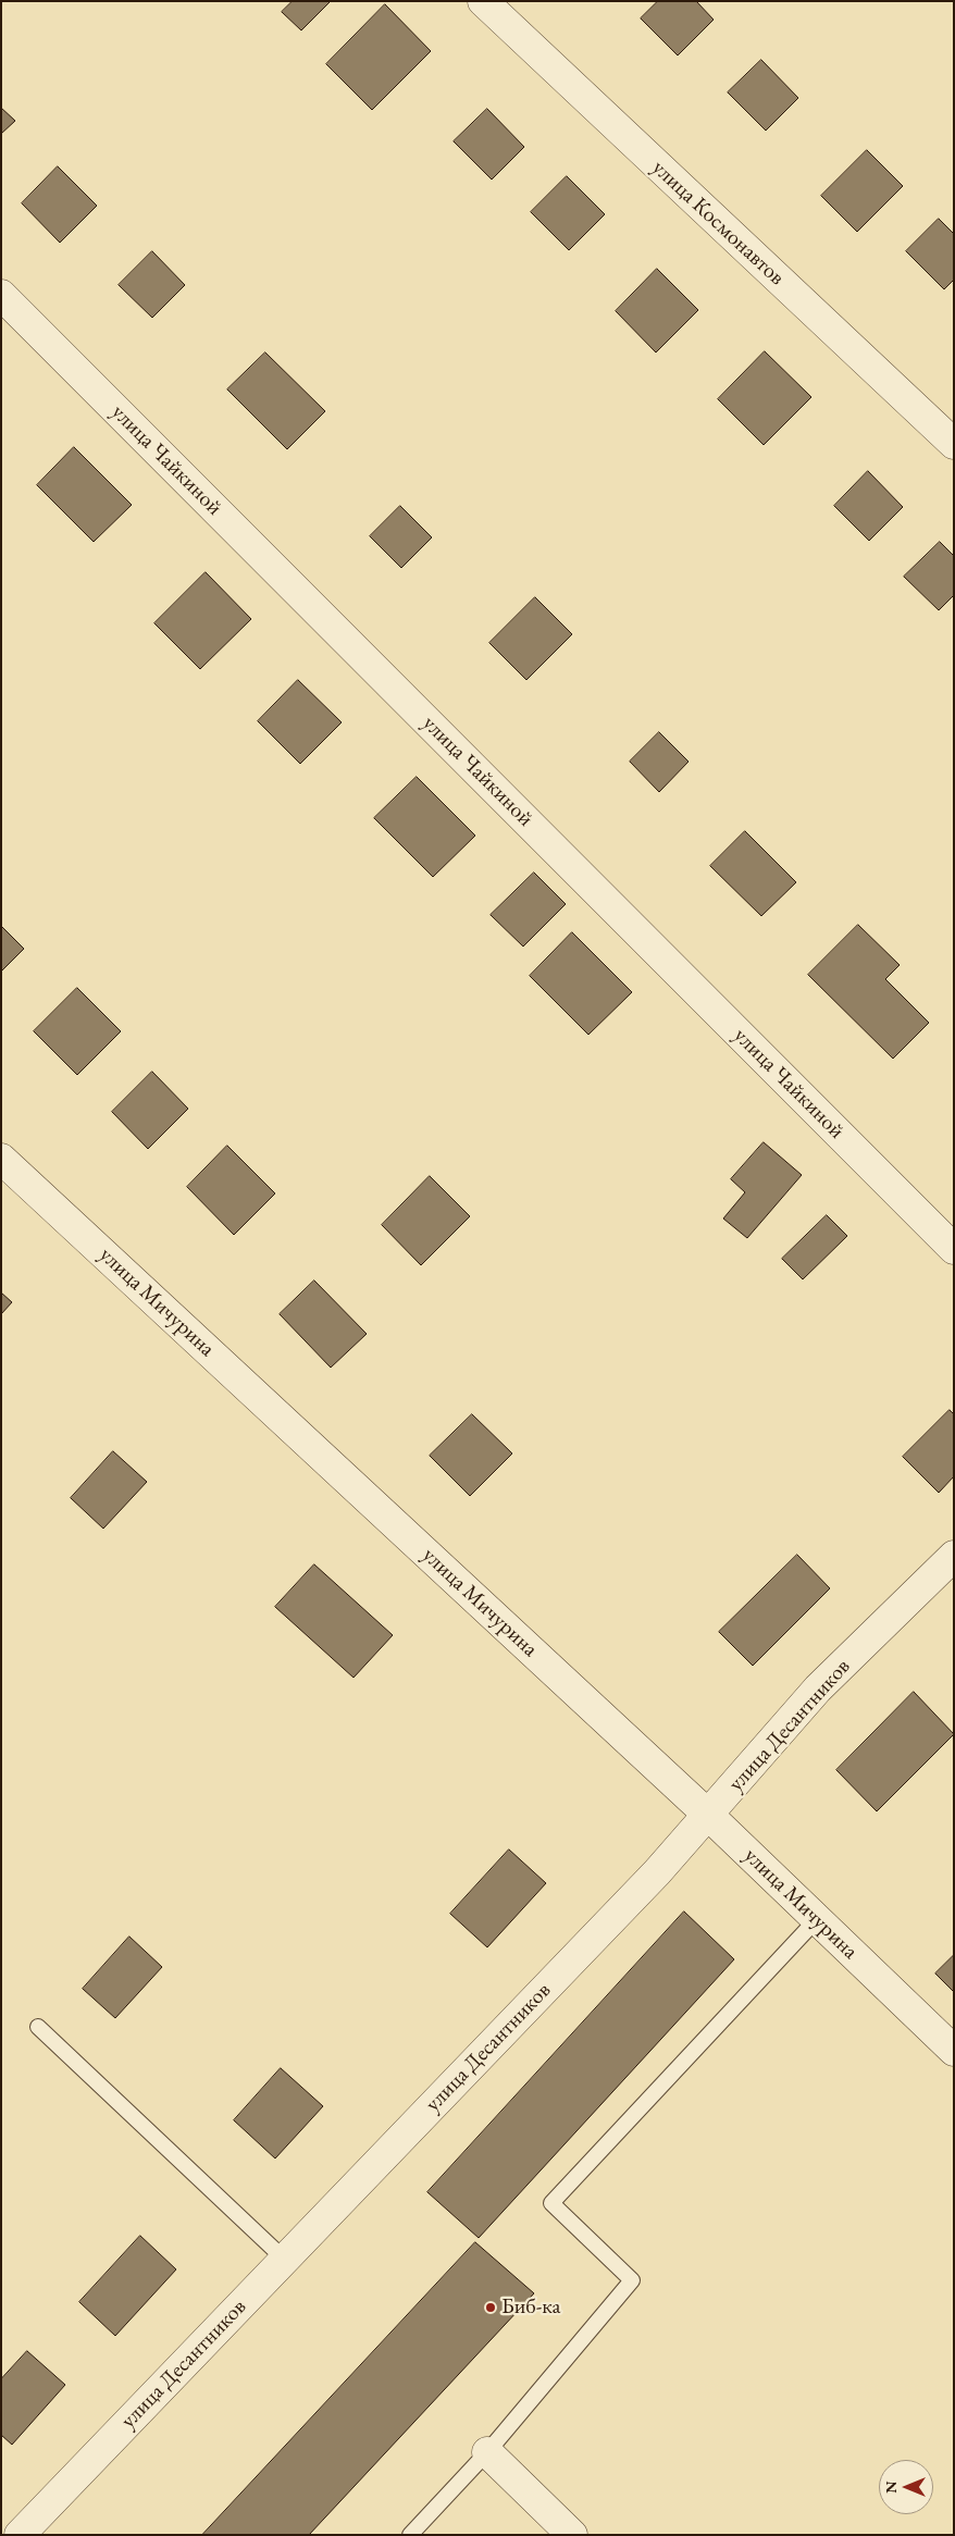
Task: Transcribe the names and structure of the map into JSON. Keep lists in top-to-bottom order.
{
  "streets": {
    "street": [
      "улица Космонавтов",
      "улица Чайкиной",
      "улица Мичурина",
      "улица Десантников"
    ]
  },
  "crossings": [
    ["улица Мичурина", "улица Десантников"]
  ],
  "places": ["Биб-ка"],
  "north": "left"
}
